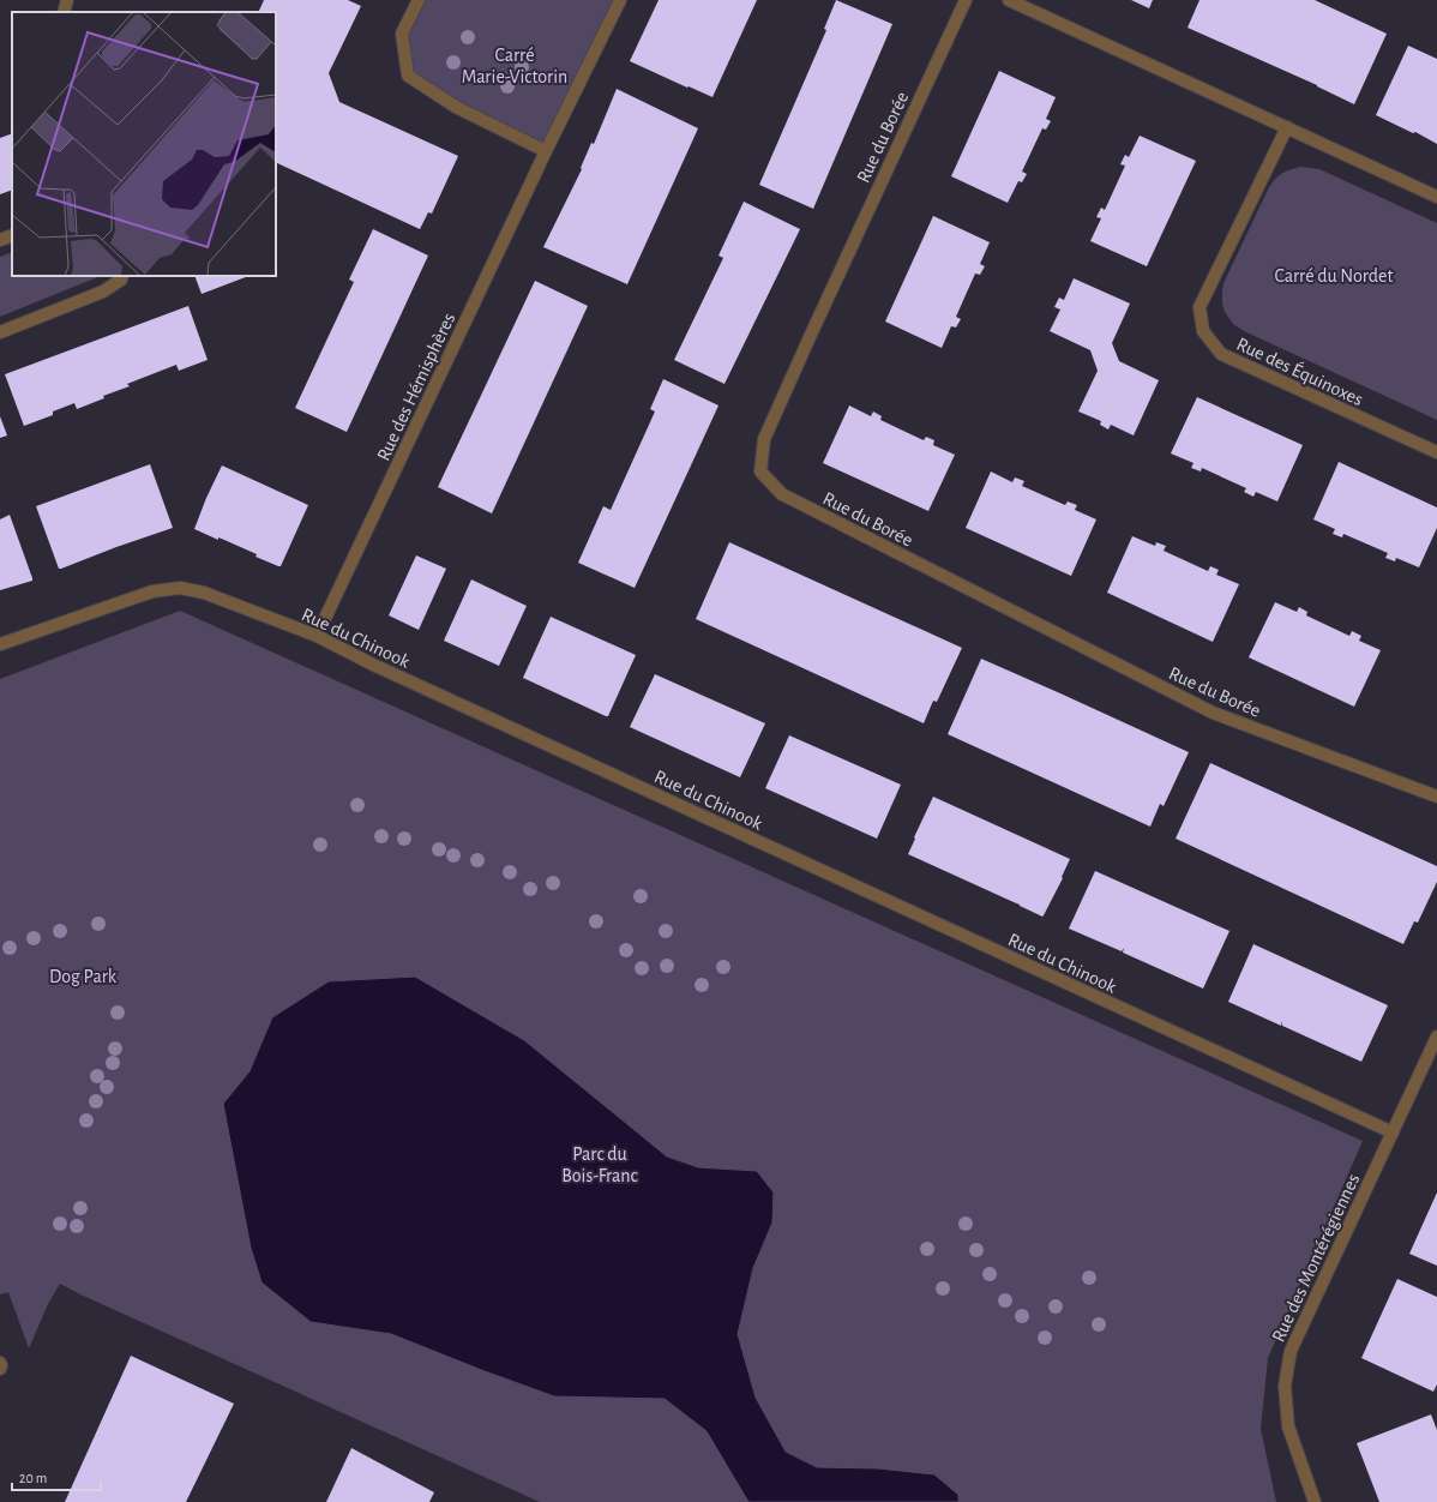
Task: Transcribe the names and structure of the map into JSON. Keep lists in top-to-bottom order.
{
  "streets": {
    "street": [
      "Rue du Borée",
      "Rue des Équinoxes",
      "Rue des Hémisphères",
      "Rue du Chinook",
      "Rue des Montérégiennes"
    ]
  },
  "crossings": [
    ["Rue des Hémisphères", "Rue du Chinook"],
    ["Rue du Chinook", "Rue des Montérégiennes"]
  ],
  "parks": [
    "Carré Marie-Victorin",
    "Carré du Nordet",
    "Dog Park",
    "Parc du Bois-Franc"
  ],
  "scale_bar": "20 m"
}
